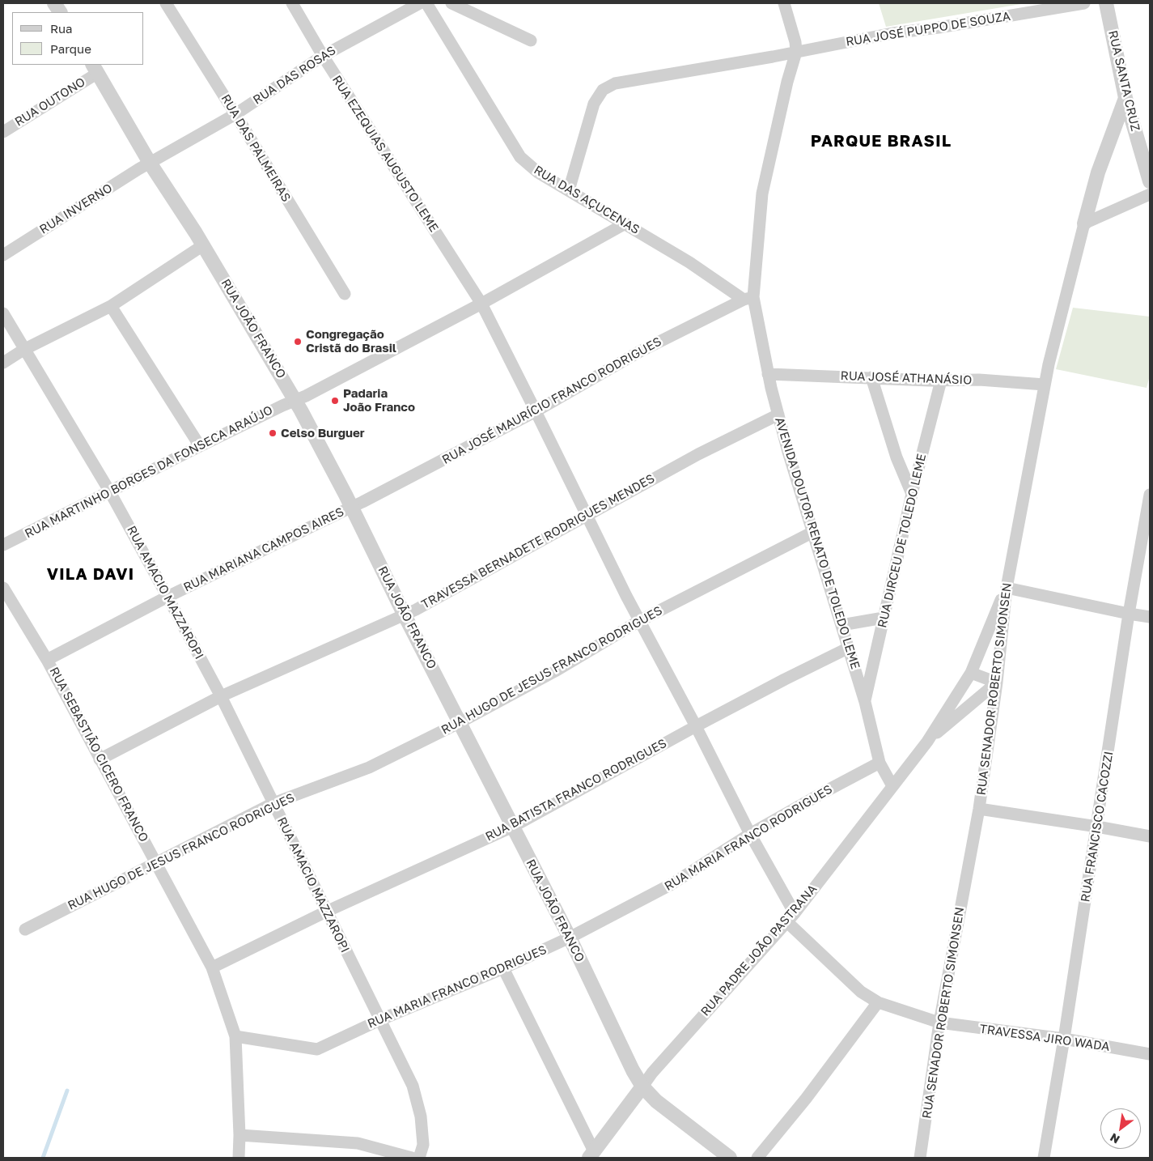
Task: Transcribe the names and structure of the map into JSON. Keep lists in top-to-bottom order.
{
  "streets": {
    "street": [
      "RUA JOSÉ PUPPO DE SOUZA",
      "RUA DAS ROSAS",
      "RUA SANTA CRUZ",
      "RUA OUTONO",
      "RUA DAS PALMEIRAS",
      "RUA EZEQUIAS AUGUSTO LEME",
      "RUA DAS AÇUCENAS",
      "RUA INVERNO",
      "RUA JOÃO FRANCO",
      "RUA JOSÉ ATHANÁSIO",
      "RUA JOSÉ MAURÍCIO FRANCO RODRIGUES",
      "RUA MARTINHO BORGES DA FONSECA ARAÚJO",
      "RUA DIRCEU DE TOLEDO LEME",
      "TRAVESSA BERNADETE RODRIGUES MENDES",
      "AVENIDA DOUTOR RENATO DE TOLEDO LEME",
      "RUA MARIANA CAMPOS AIRES",
      "RUA AMACIO MAZZAROPI",
      "RUA HUGO DE JESUS FRANCO RODRIGUES",
      "RUA SENADOR ROBERTO SIMONSEN",
      "RUA SEBASTIÃO CICERO FRANCO",
      "RUA BATISTA FRANCO RODRIGUES",
      "RUA FRANCISCO CACOZZI",
      "RUA MARIA FRANCO RODRIGUES",
      "RUA PADRE JOÃO PASTRANA",
      "TRAVESSA JIRO WADA"
    ]
  },
  "crossings": [
    ["RUA JOSÉ PUPPO DE SOUZA", "RUA DAS AÇUCENAS"],
    ["RUA JOSÉ PUPPO DE SOUZA", "AVENIDA DOUTOR RENATO DE TOLEDO LEME"],
    ["RUA DAS ROSAS", "RUA DAS PALMEIRAS"],
    ["RUA DAS ROSAS", "RUA EZEQUIAS AUGUSTO LEME"],
    ["RUA DAS ROSAS", "RUA INVERNO"],
    ["RUA DAS ROSAS", "RUA JOÃO FRANCO"],
    ["RUA OUTONO", "RUA JOÃO FRANCO"],
    ["RUA EZEQUIAS AUGUSTO LEME", "RUA JOSÉ MAURÍCIO FRANCO RODRIGUES"],
    ["RUA EZEQUIAS AUGUSTO LEME", "RUA MARTINHO BORGES DA FONSECA ARAÚJO"],
    ["RUA EZEQUIAS AUGUSTO LEME", "TRAVESSA BERNADETE RODRIGUES MENDES"],
    ["RUA EZEQUIAS AUGUSTO LEME", "RUA HUGO DE JESUS FRANCO RODRIGUES"],
    ["RUA EZEQUIAS AUGUSTO LEME", "RUA BATISTA FRANCO RODRIGUES"],
    ["RUA EZEQUIAS AUGUSTO LEME", "TRAVESSA JIRO WADA"],
    ["RUA DAS AÇUCENAS", "RUA JOSÉ MAURÍCIO FRANCO RODRIGUES"],
    ["RUA DAS AÇUCENAS", "RUA MARTINHO BORGES DA FONSECA ARAÚJO"],
    ["RUA DAS AÇUCENAS", "AVENIDA DOUTOR RENATO DE TOLEDO LEME"],
    ["RUA INVERNO", "RUA JOÃO FRANCO"],
    ["RUA JOÃO FRANCO", "RUA JOSÉ MAURÍCIO FRANCO RODRIGUES"],
    ["RUA JOÃO FRANCO", "RUA MARTINHO BORGES DA FONSECA ARAÚJO"],
    ["RUA JOÃO FRANCO", "TRAVESSA BERNADETE RODRIGUES MENDES"],
    ["RUA JOÃO FRANCO", "RUA MARIANA CAMPOS AIRES"],
    ["RUA JOÃO FRANCO", "RUA HUGO DE JESUS FRANCO RODRIGUES"],
    ["RUA JOÃO FRANCO", "RUA BATISTA FRANCO RODRIGUES"],
    ["RUA JOÃO FRANCO", "RUA MARIA FRANCO RODRIGUES"],
    ["RUA JOÃO FRANCO", "RUA PADRE JOÃO PASTRANA"],
    ["RUA JOSÉ ATHANÁSIO", "RUA DIRCEU DE TOLEDO LEME"],
    ["RUA JOSÉ ATHANÁSIO", "AVENIDA DOUTOR RENATO DE TOLEDO LEME"],
    ["RUA JOSÉ ATHANÁSIO", "RUA SENADOR ROBERTO SIMONSEN"],
    ["RUA JOSÉ MAURÍCIO FRANCO RODRIGUES", "AVENIDA DOUTOR RENATO DE TOLEDO LEME"],
    ["RUA JOSÉ MAURÍCIO FRANCO RODRIGUES", "RUA MARIANA CAMPOS AIRES"],
    ["RUA MARTINHO BORGES DA FONSECA ARAÚJO", "RUA AMACIO MAZZAROPI"],
    ["RUA DIRCEU DE TOLEDO LEME", "AVENIDA DOUTOR RENATO DE TOLEDO LEME"],
    ["TRAVESSA BERNADETE RODRIGUES MENDES", "AVENIDA DOUTOR RENATO DE TOLEDO LEME"],
    ["TRAVESSA BERNADETE RODRIGUES MENDES", "RUA AMACIO MAZZAROPI"],
    ["TRAVESSA BERNADETE RODRIGUES MENDES", "RUA SEBASTIÃO CICERO FRANCO"],
    ["AVENIDA DOUTOR RENATO DE TOLEDO LEME", "RUA HUGO DE JESUS FRANCO RODRIGUES"],
    ["AVENIDA DOUTOR RENATO DE TOLEDO LEME", "RUA BATISTA FRANCO RODRIGUES"],
    ["AVENIDA DOUTOR RENATO DE TOLEDO LEME", "RUA MARIA FRANCO RODRIGUES"],
    ["AVENIDA DOUTOR RENATO DE TOLEDO LEME", "RUA PADRE JOÃO PASTRANA"],
    ["RUA MARIANA CAMPOS AIRES", "RUA AMACIO MAZZAROPI"],
    ["RUA MARIANA CAMPOS AIRES", "RUA SEBASTIÃO CICERO FRANCO"],
    ["RUA AMACIO MAZZAROPI", "RUA HUGO DE JESUS FRANCO RODRIGUES"],
    ["RUA AMACIO MAZZAROPI", "RUA BATISTA FRANCO RODRIGUES"],
    ["RUA AMACIO MAZZAROPI", "RUA MARIA FRANCO RODRIGUES"],
    ["RUA HUGO DE JESUS FRANCO RODRIGUES", "RUA SEBASTIÃO CICERO FRANCO"],
    ["RUA SENADOR ROBERTO SIMONSEN", "RUA PADRE JOÃO PASTRANA"],
    ["RUA SENADOR ROBERTO SIMONSEN", "TRAVESSA JIRO WADA"],
    ["RUA SEBASTIÃO CICERO FRANCO", "RUA BATISTA FRANCO RODRIGUES"],
    ["RUA SEBASTIÃO CICERO FRANCO", "RUA MARIA FRANCO RODRIGUES"],
    ["RUA BATISTA FRANCO RODRIGUES", "TRAVESSA JIRO WADA"],
    ["RUA FRANCISCO CACOZZI", "TRAVESSA JIRO WADA"],
    ["RUA MARIA FRANCO RODRIGUES", "TRAVESSA JIRO WADA"],
    ["RUA PADRE JOÃO PASTRANA", "TRAVESSA JIRO WADA"]
  ],
  "districts": ["PARQUE BRASIL", "VILA DAVI"],
  "places": ["Congregação Cristã do Brasil", "Padaria João Franco", "Celso Burguer"],
  "legend": ["Rua", "Parque"],
  "north": "bottom left"
}
